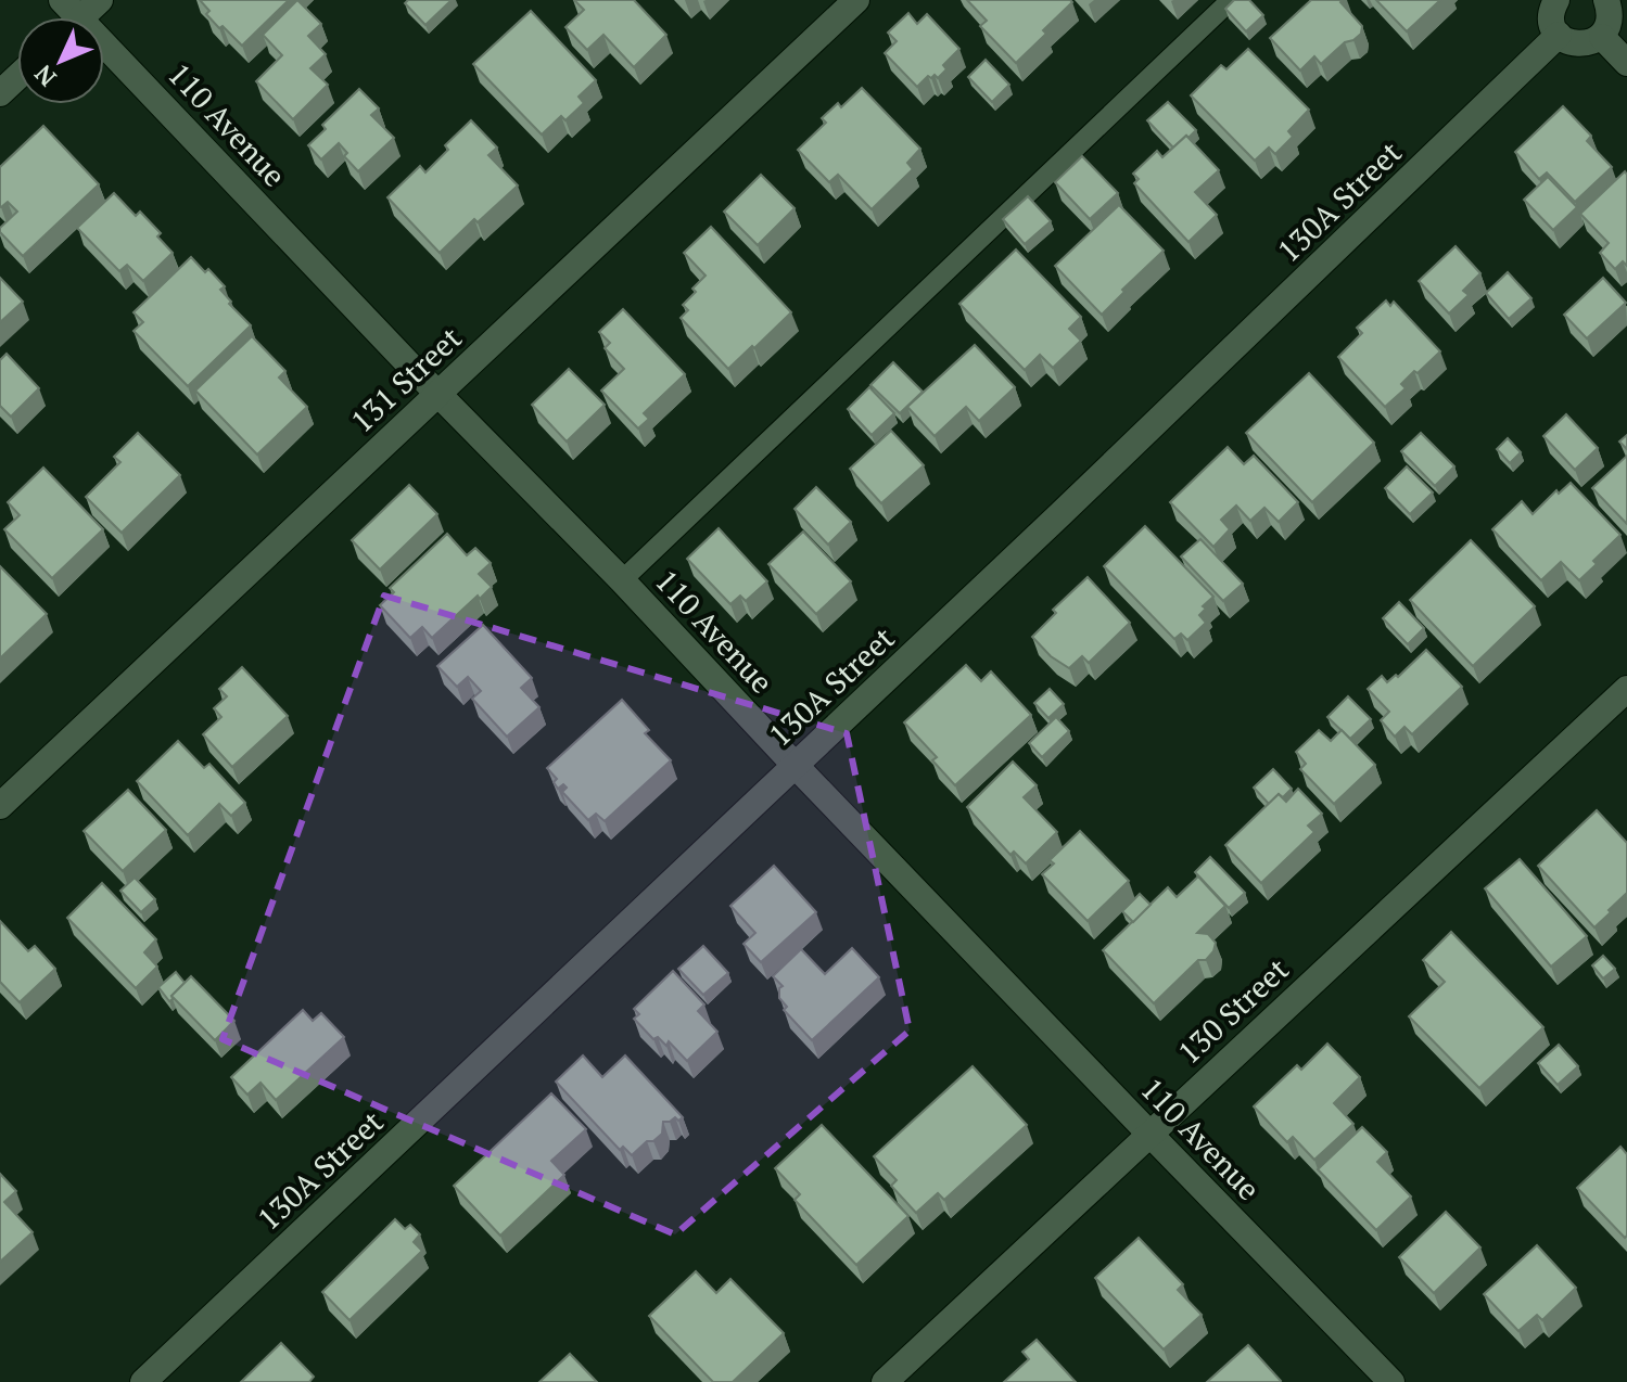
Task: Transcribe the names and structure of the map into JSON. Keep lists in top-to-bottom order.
{
  "streets": {
    "street": [
      "110 Avenue",
      "130A Street",
      "131 Street",
      "130 Street"
    ]
  },
  "crossings": [
    ["110 Avenue", "130A Street"],
    ["110 Avenue", "131 Street"],
    ["110 Avenue", "130 Street"]
  ],
  "north": "bottom left"
}
